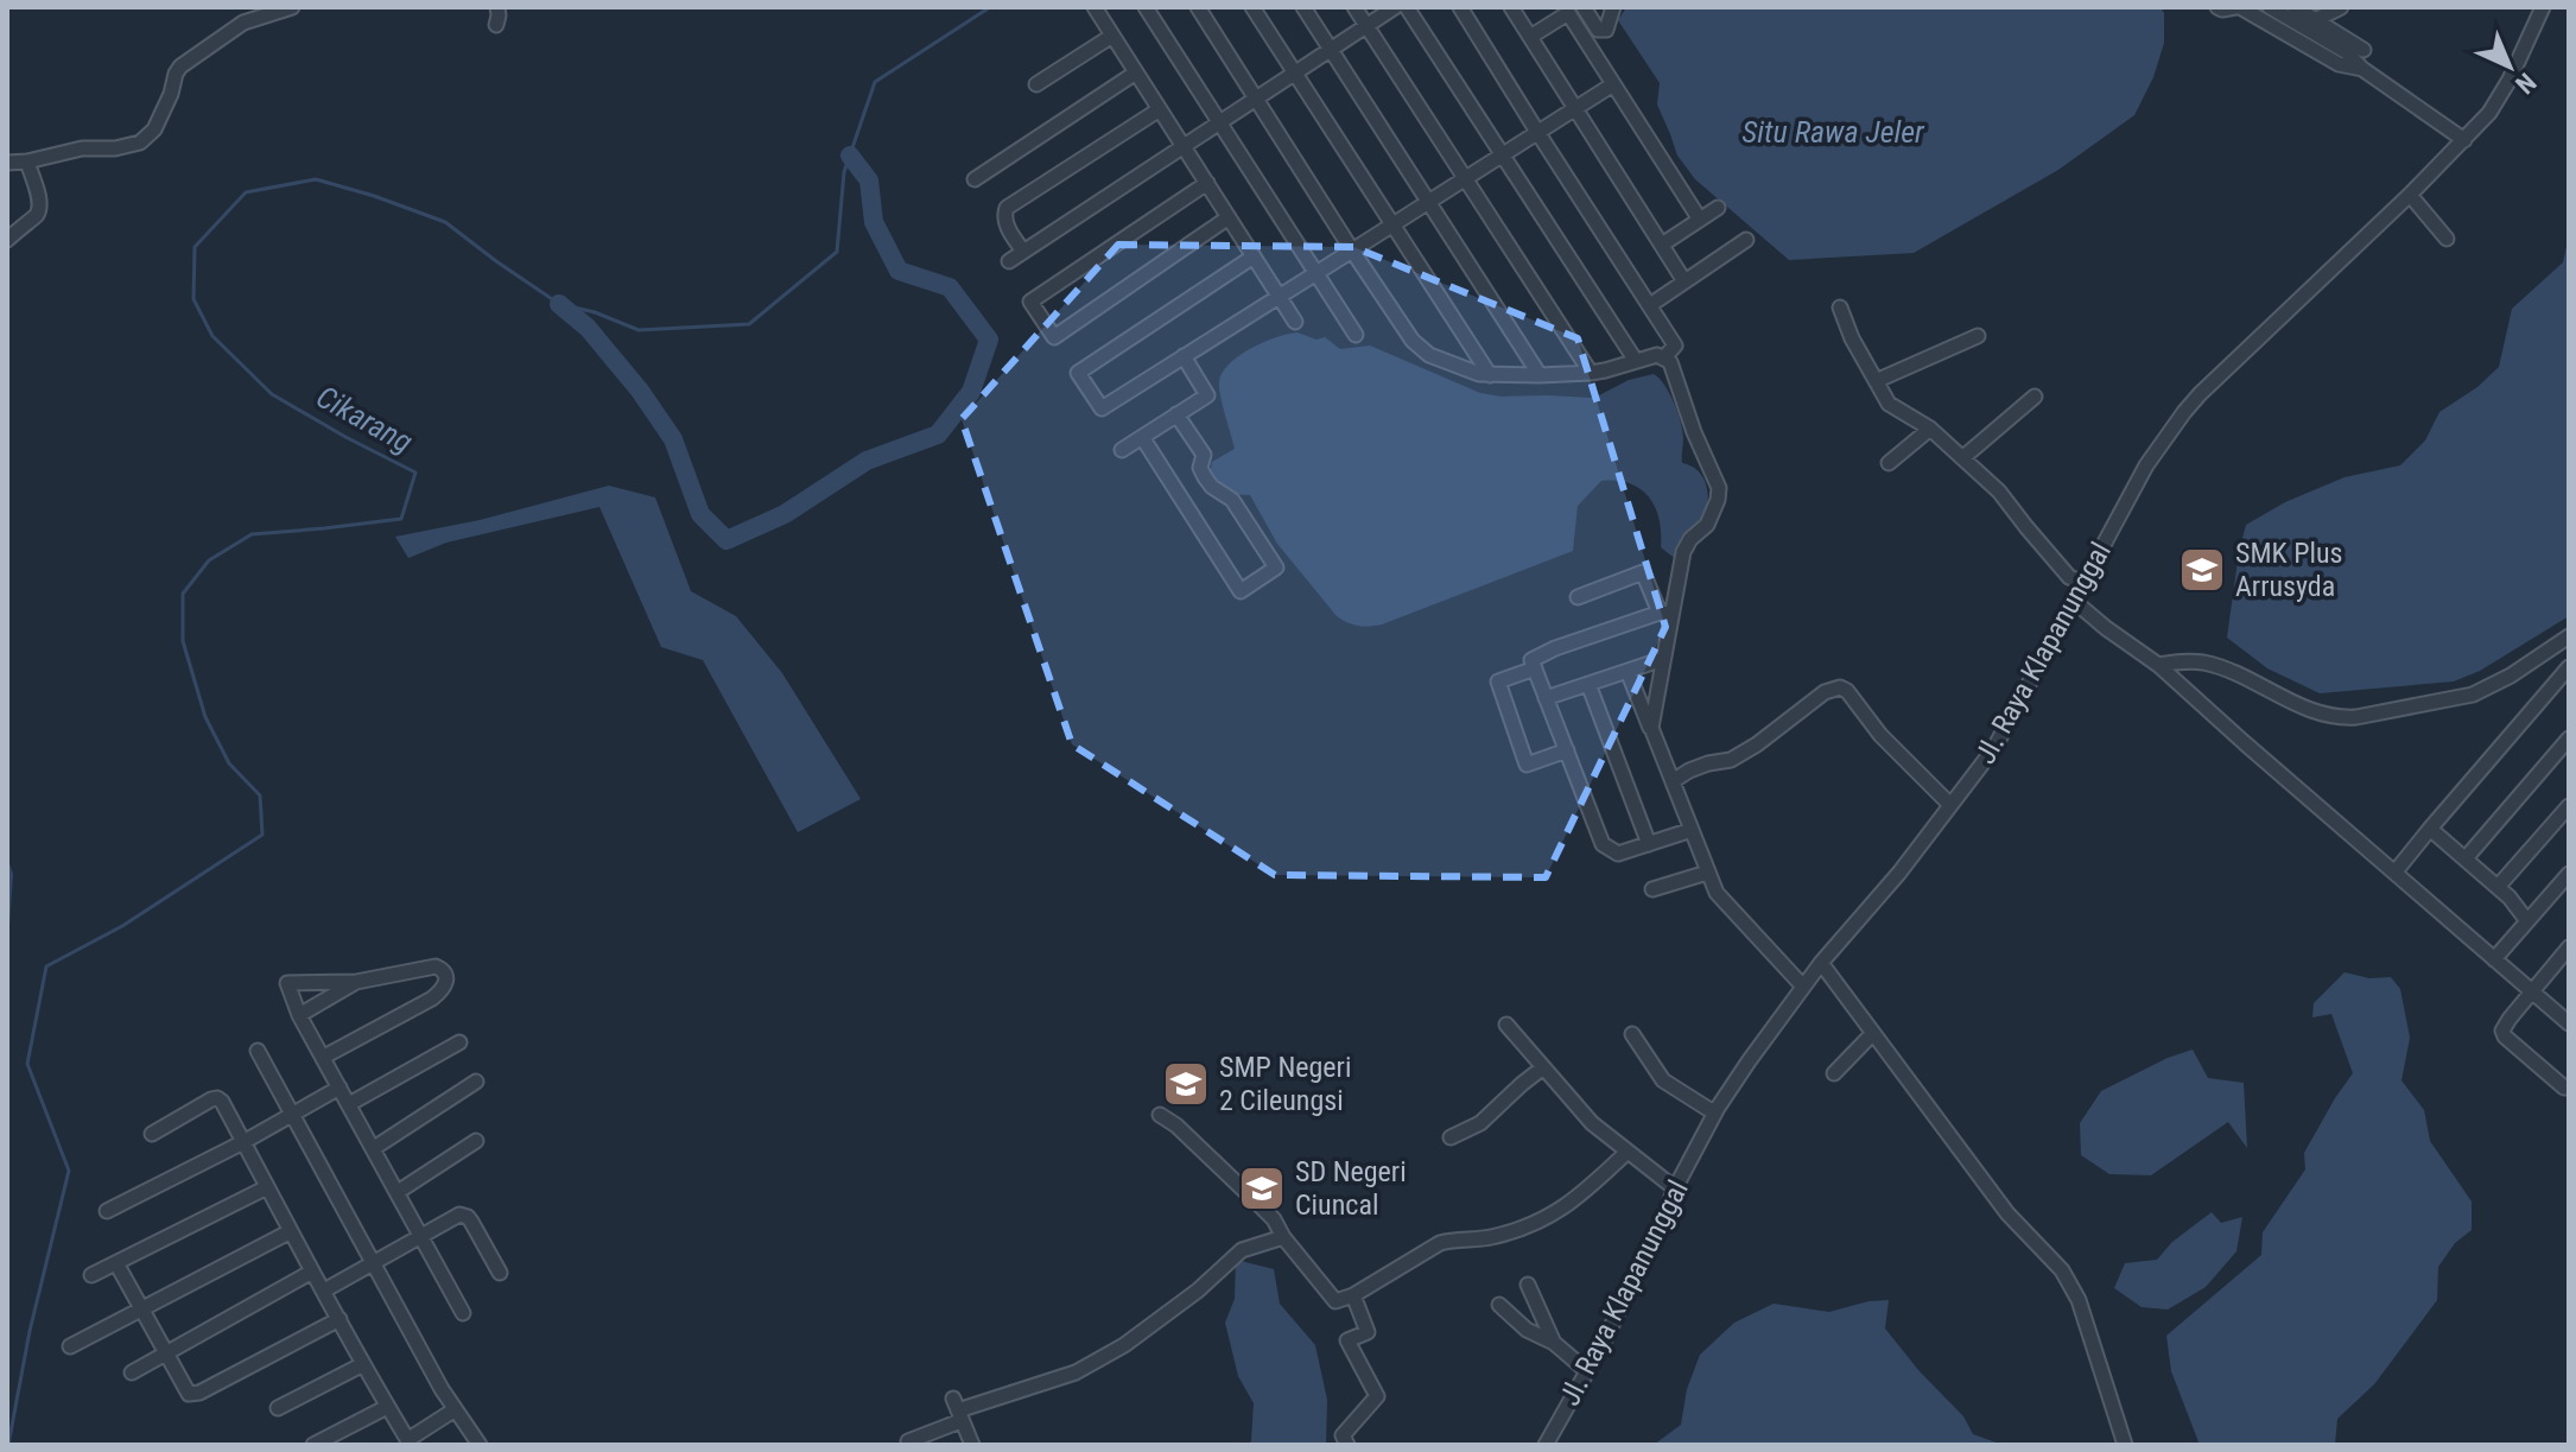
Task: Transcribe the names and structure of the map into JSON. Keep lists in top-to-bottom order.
{
  "streets": {
    "street": ["Jl. Raya Klapanunggal"]
  },
  "water": ["Situ Rawa Jeler", "Cikarang"],
  "places": {
    "school or university": ["SMK Plus Arrusyda", "SMP Negeri 2 Cileungsi", "SD Negeri Ciuncal"]
  },
  "north": "bottom right"
}
